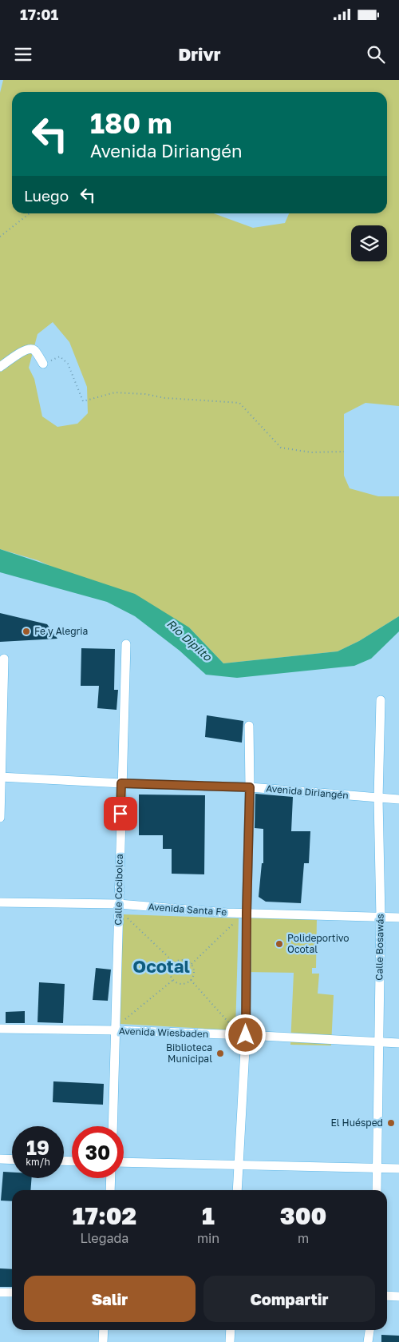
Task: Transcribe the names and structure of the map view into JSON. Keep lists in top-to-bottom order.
{
  "streets": {
    "street": [
      "Avenida Diriangén",
      "Calle Cocibolca",
      "Avenida Santa Fe",
      "Calle Bosawás",
      "Avenida Wiesbaden"
    ]
  },
  "crossings": [
    ["Avenida Diriangén", "Calle Cocibolca"],
    ["Avenida Diriangén", "Calle Bosawás"],
    ["Calle Cocibolca", "Avenida Santa Fe"],
    ["Calle Cocibolca", "Avenida Wiesbaden"],
    ["Avenida Santa Fe", "Calle Bosawás"],
    ["Calle Bosawás", "Avenida Wiesbaden"]
  ],
  "districts": ["Ocotal"],
  "water": ["Río Dipilto"],
  "places": [
    "Fe y Alegria",
    "Polideportivo Ocotal",
    "Biblioteca Municipal",
    "El Huésped"
  ],
  "page": {
    "status": "17:01",
    "header": "Drivr",
    "turn": ["180 m", "Avenida Diriangén"],
    "then": "Luego",
    "speed": "19 km/h",
    "limit": "30",
    "eta": [
      "17:02",
      "Llegada",
      "1",
      "min",
      "300",
      "m"
    ],
    "buttons": ["Salir", "Compartir"]
  }
}
